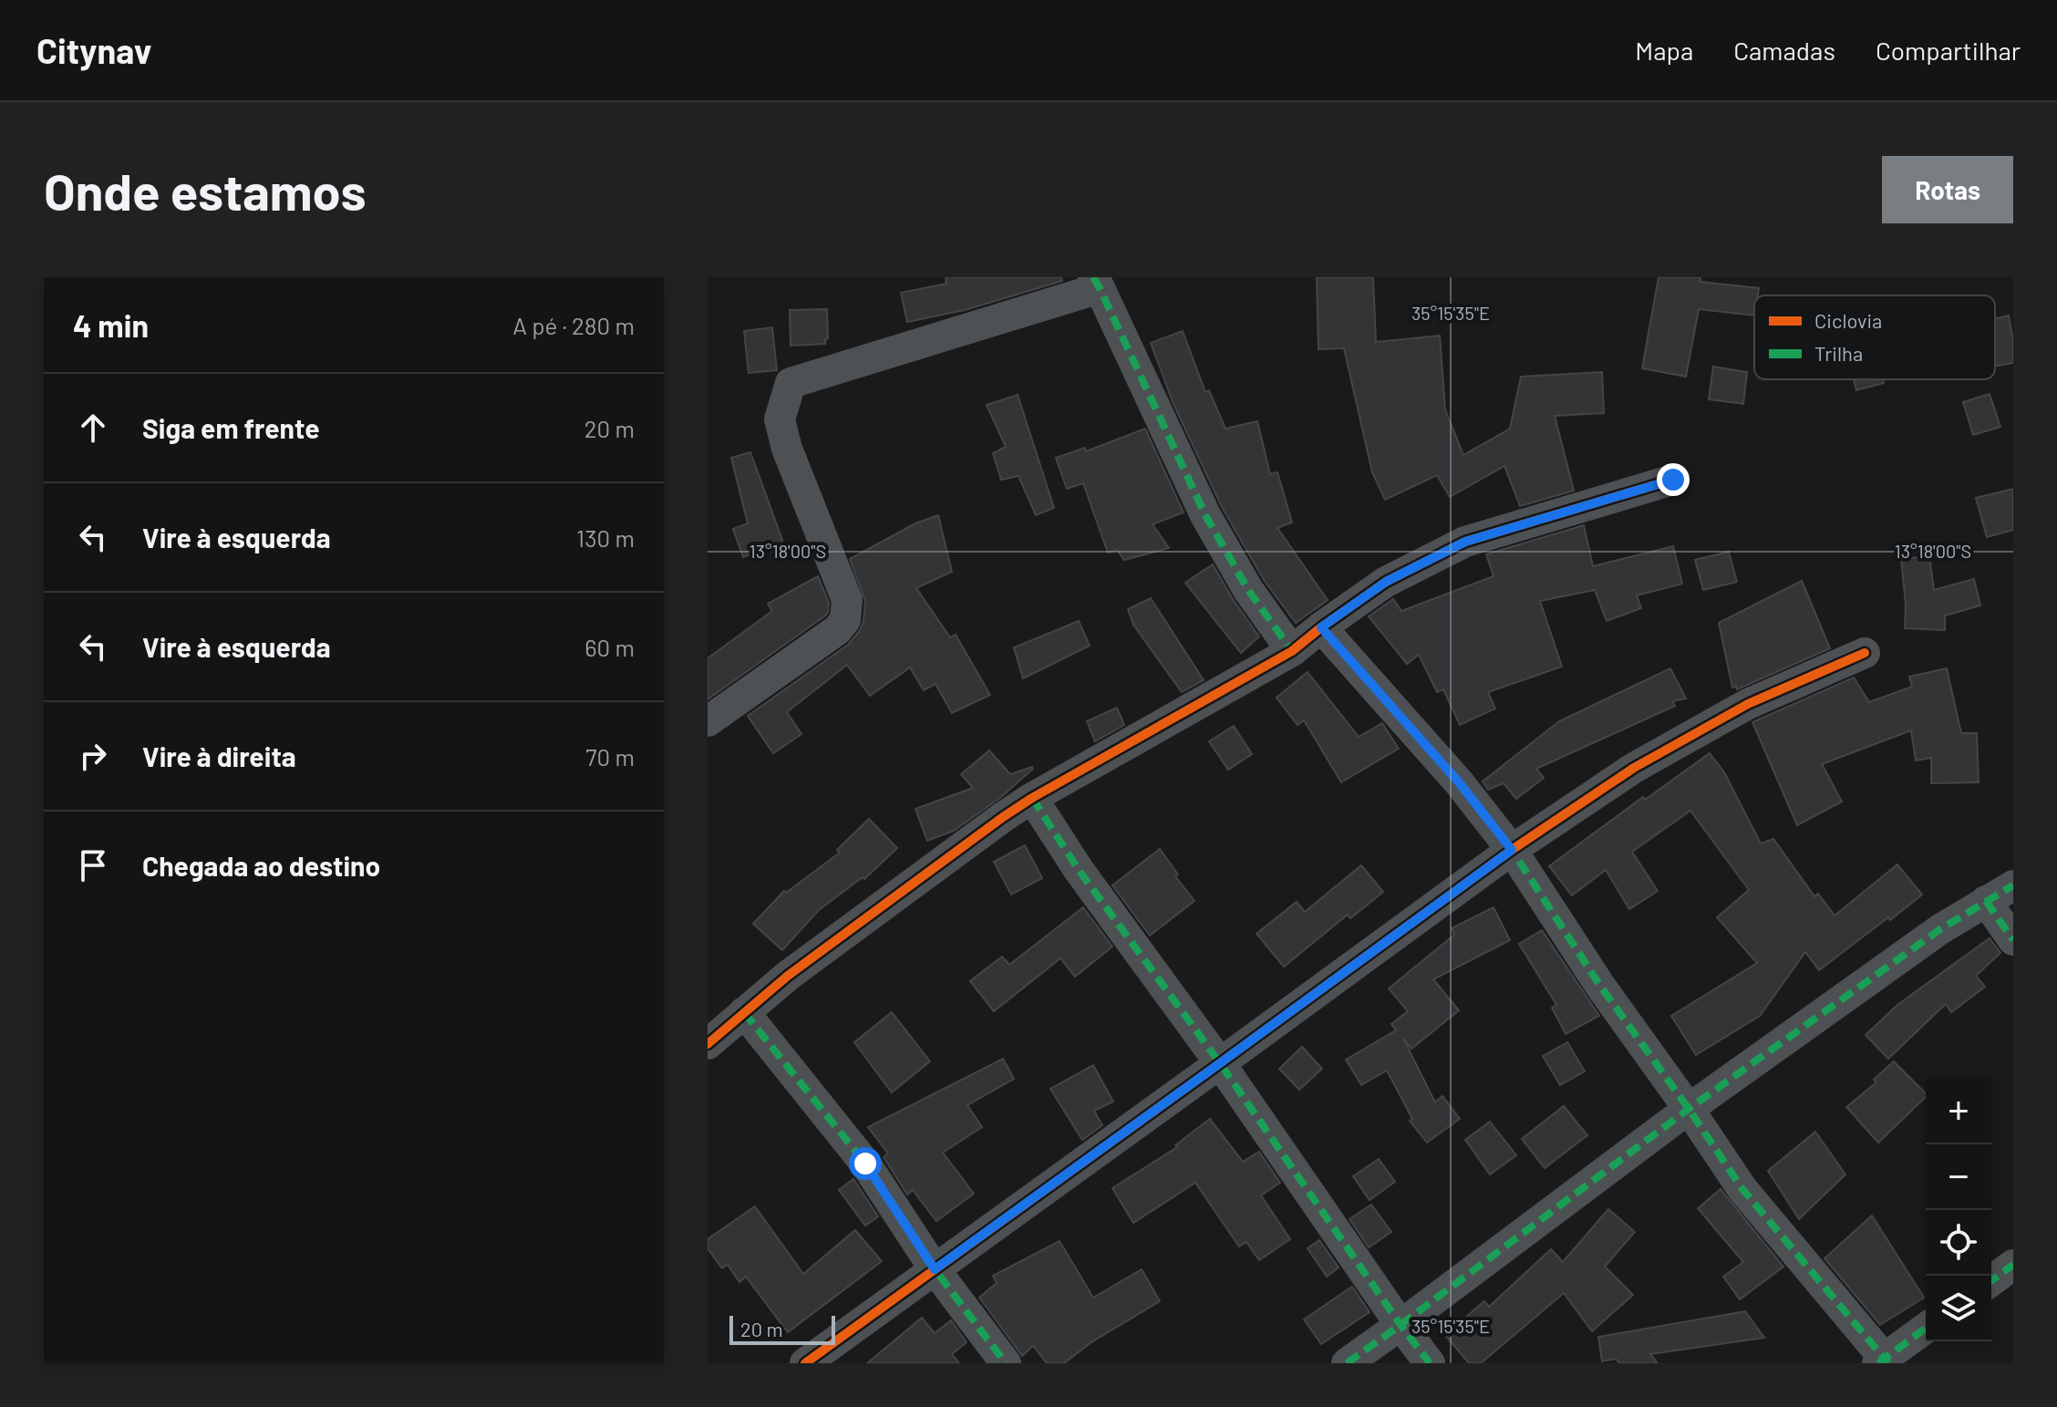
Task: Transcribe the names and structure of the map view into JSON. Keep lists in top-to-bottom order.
{
  "legend": ["Ciclovia", "Trilha"],
  "scale_bar": "20 m",
  "page": {
    "header": "Citynav",
    "nav": ["Mapa", "Camadas", "Compartilhar"],
    "buttons": "Rotas",
    "title": "Onde estamos",
    "heading": ["4 min", "A pé · 280 m"],
    "list": [
      ["Siga em frente", "20 m"],
      ["Vire à esquerda", "130 m"],
      ["Vire à esquerda", "60 m"],
      ["Vire à direita", "70 m"],
      "Chegada ao destino"
    ],
    "map_buttons": ["+", "−"],
    "scale": "20 m"
  },
  "coordinates": ["35°15'35\"E", "13°18'00\"S"]
}
